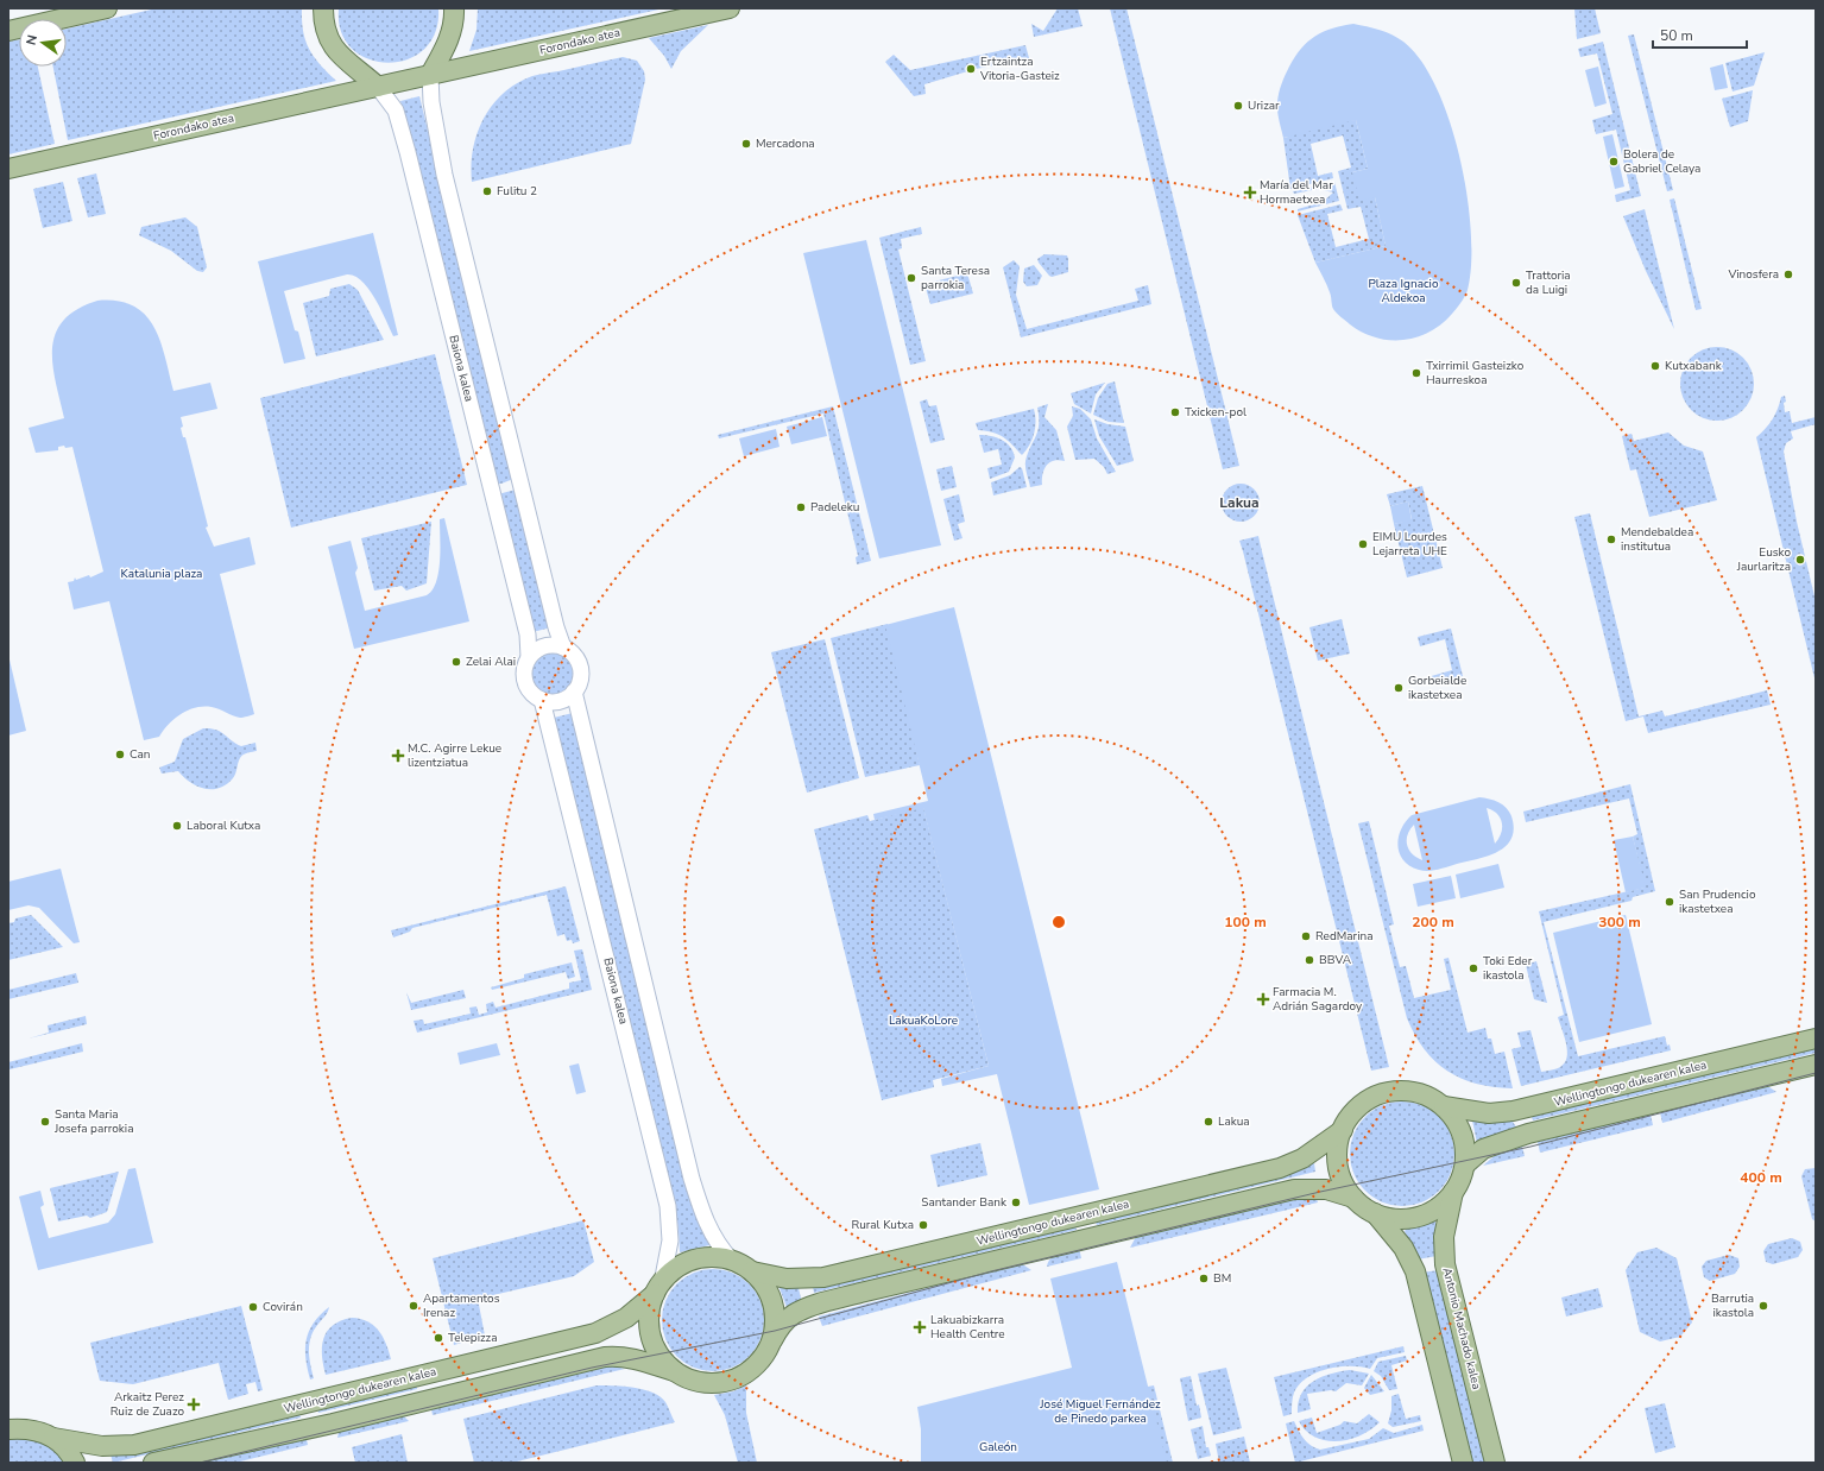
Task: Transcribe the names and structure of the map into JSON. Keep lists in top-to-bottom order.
{
  "streets": {
    "main road": ["Forondako atea", "Wellingtongo dukearen kalea", "Antonio Machado kalea"],
    "street": ["Baiona kalea"]
  },
  "crossings": [
    ["Forondako atea", "Baiona kalea"],
    ["Baiona kalea", "Wellingtongo dukearen kalea"],
    ["Wellingtongo dukearen kalea", "Antonio Machado kalea"]
  ],
  "districts": ["Lakua"],
  "parks": [
    "Plaza Ignacio Aldekoa",
    "Katalunia plaza",
    "LakuaKoLore",
    "José Miguel Fernández de Pinedo parkea",
    "Galeón"
  ],
  "places": {
    "other": [
      "Ertzaintza Vitoria-Gasteiz",
      "Urizar",
      "Mercadona",
      "Bolera de Gabriel Celaya",
      "Fulitu 2",
      "Vinosfera",
      "Santa Teresa parrokia",
      "Trattoria da Luigi",
      "Kutxabank",
      "Txirrimil Gasteizko Haurreskoa",
      "Txicken-pol",
      "Padeleku",
      "Mendebaldea institutua",
      "EIMU Lourdes Lejarreta UHE",
      "Eusko Jaurlaritza",
      "Zelai Alai",
      "Gorbeialde ikastetxea",
      "Can",
      "Laboral Kutxa",
      "San Prudencio ikastetxea",
      "RedMarina",
      "BBVA",
      "Toki Eder ikastola",
      "Santa Maria Josefa parrokia",
      "Lakua",
      "Santander Bank",
      "Rural Kutxa",
      "BM",
      "Apartamentos Irenaz",
      "Barrutia ikastola",
      "Covirán",
      "Telepizza"
    ],
    "health": [
      "María del Mar Hormaetxea",
      "M.C. Agirre Lekue lizentziatua",
      "Farmacia M. Adrián Sagardoy",
      "Lakuabizkarra Health Centre",
      "Arkaitz Perez Ruiz de Zuazo"
    ]
  },
  "scale_bar": "50 m",
  "north": "left",
  "rings": [
    "100 m",
    "200 m",
    "300 m",
    "400 m"
  ]
}
